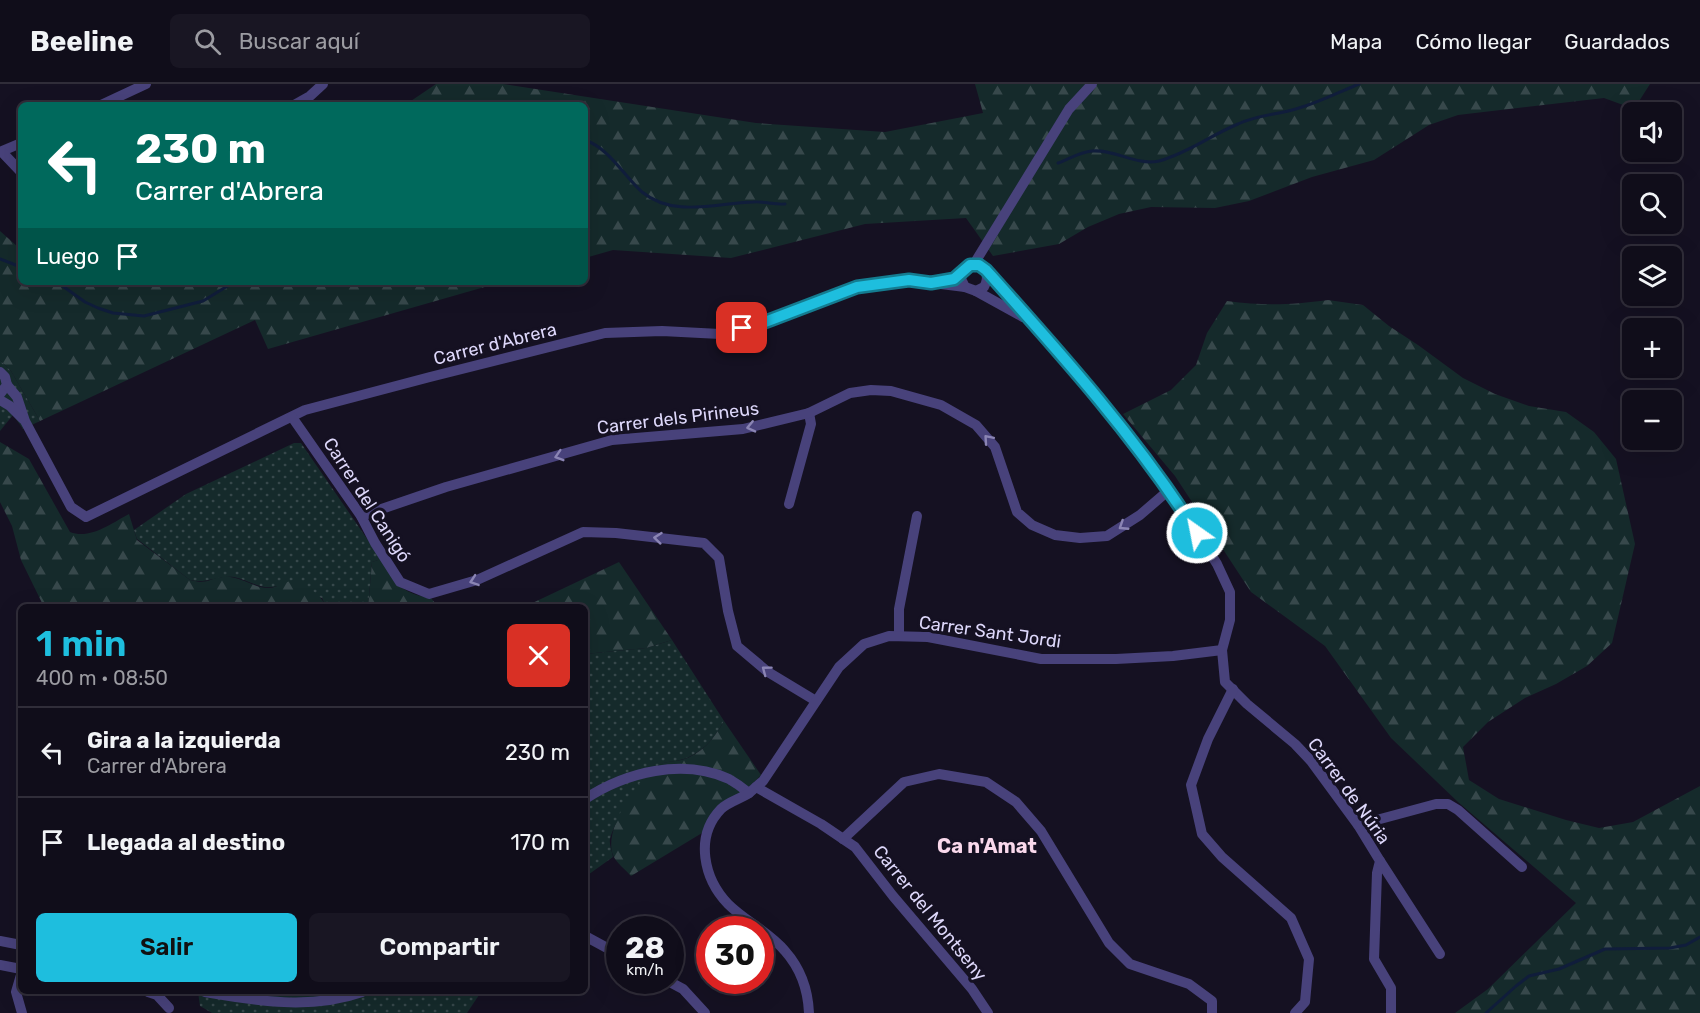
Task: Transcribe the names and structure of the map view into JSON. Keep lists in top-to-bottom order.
{
  "streets": {
    "street": [
      "Carrer d'Abrera",
      "Carrer dels Pirineus",
      "Carrer del Canigó",
      "Carrer Sant Jordi",
      "Carrer de Núria",
      "Carrer del Montseny"
    ]
  },
  "crossings": [
    ["Carrer d'Abrera", "Carrer del Canigó"],
    ["Carrer dels Pirineus", "Carrer del Canigó"],
    ["Carrer del Canigó", "Carrer Sant Jordi"],
    ["Carrer Sant Jordi", "Carrer de Núria"],
    ["Carrer Sant Jordi", "Carrer del Montseny"]
  ],
  "one_way": ["Carrer dels Pirineus", "Carrer del Canigó"],
  "districts": ["Ca n'Amat"],
  "page": {
    "header": "Beeline",
    "search": "Buscar aquí",
    "nav": ["Mapa", "Cómo llegar", "Guardados"],
    "map_buttons": ["+", "−"],
    "turn": ["230 m", "Carrer d'Abrera"],
    "then": "Luego",
    "heading": ["1 min", "400 m · 08:50"],
    "list": [
      {
        "name": "Gira a la izquierda",
        "note": "Carrer d'Abrera",
        "value": "230 m"
      },
      {
        "name": "Llegada al destino",
        "value": "170 m"
      }
    ],
    "buttons": ["Salir", "Compartir"],
    "speed": "28 km/h",
    "limit": "30"
  }
}
